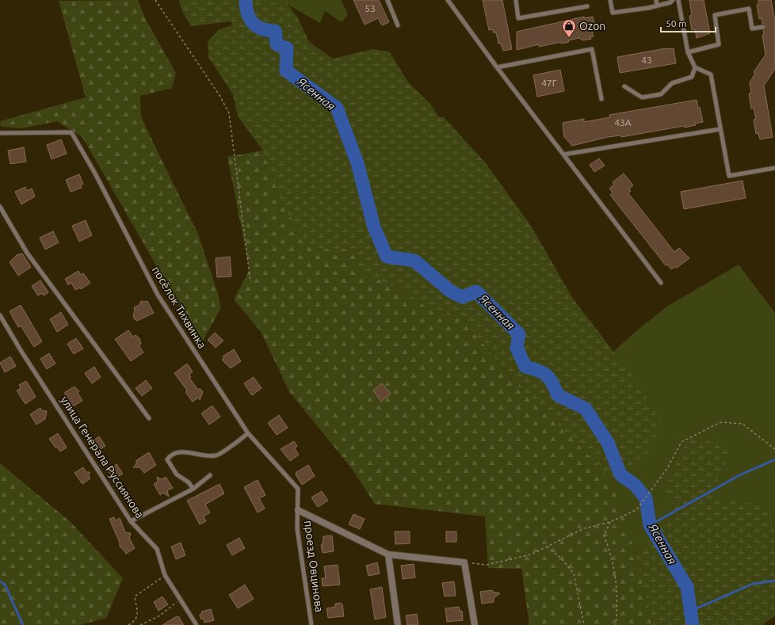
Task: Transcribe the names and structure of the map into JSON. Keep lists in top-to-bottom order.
{
  "streets": {
    "lane": ["посёлок Тихвинка", "улица Генерала Руссиянова", "проезд Овцинова"]
  },
  "crossings": [
    ["посёлок Тихвинка", "проезд Овцинова"]
  ],
  "water": ["Ясенная"],
  "places": {
    "shop": ["Ozon"]
  },
  "house_numbers": [
    "53",
    "43",
    "47Г",
    "43А"
  ],
  "scale_bar": "50 m"
}
